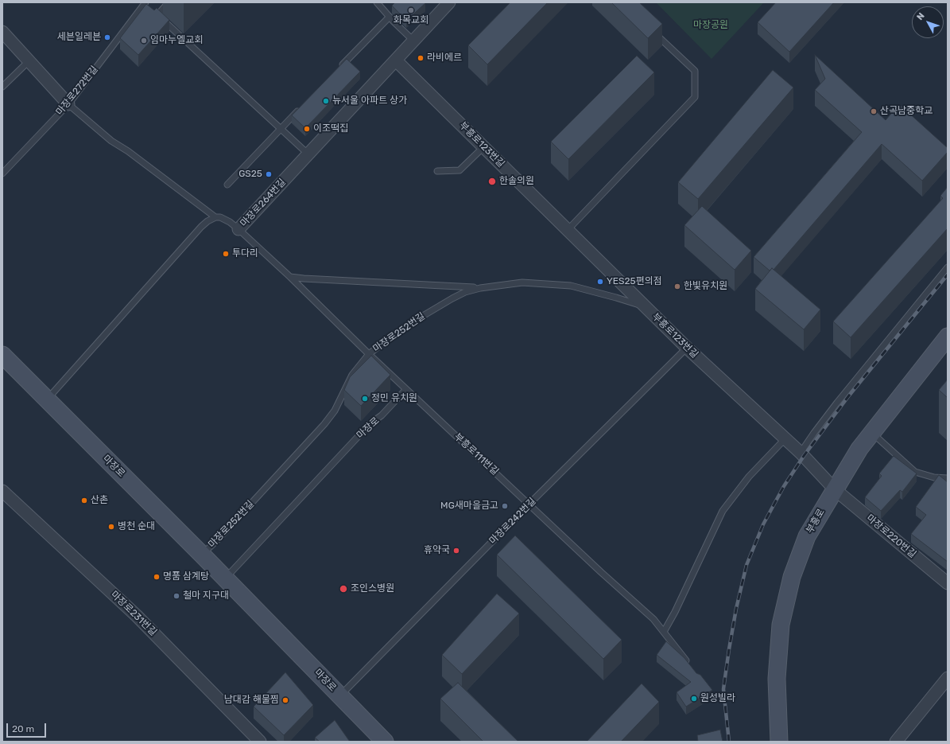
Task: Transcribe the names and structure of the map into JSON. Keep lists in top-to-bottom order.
{
  "streets": {
    "main road": ["마장로", "부흥로"],
    "street": [
      "부흥로123번길",
      "마장로264번길",
      "마장로220번길",
      "마장로231번길"
    ],
    "lane": [
      "마장로272번길",
      "마장로252번길",
      "부흥로111번길",
      "마장로242번길"
    ]
  },
  "crossings": [
    ["마장로272번길", "마장로264번길"],
    ["부흥로123번길", "마장로264번길"],
    ["부흥로123번길", "마장로252번길"],
    ["부흥로123번길", "마장로242번길"],
    ["부흥로123번길", "부흥로"],
    ["부흥로123번길", "마장로220번길"],
    ["마장로264번길", "부흥로111번길"],
    ["마장로252번길", "마장로"],
    ["마장로252번길", "부흥로111번길"],
    ["마장로", "부흥로111번길"],
    ["마장로", "마장로242번길"],
    ["부흥로111번길", "마장로242번길"],
    ["부흥로", "마장로220번길"]
  ],
  "parks": ["마장공원"],
  "places": [
    "화목교회",
    "세븐일레븐",
    "임마누엘교회",
    "라비에르",
    "뉴서울 아파트 상가",
    "산곡남중학교",
    "이조떡집",
    "GS25",
    "한솔의원",
    "투다리",
    "YES25편의점",
    "한빛유치원",
    "정민 유치원",
    "산촌",
    "MG새마을금고",
    "병천 순대",
    "휴약국",
    "명품 삼계탕",
    "조인스병원",
    "철마 지구대",
    "원성빌라",
    "남대감 해물찜"
  ],
  "scale_bar": "20 m",
  "north": "top left"
}
